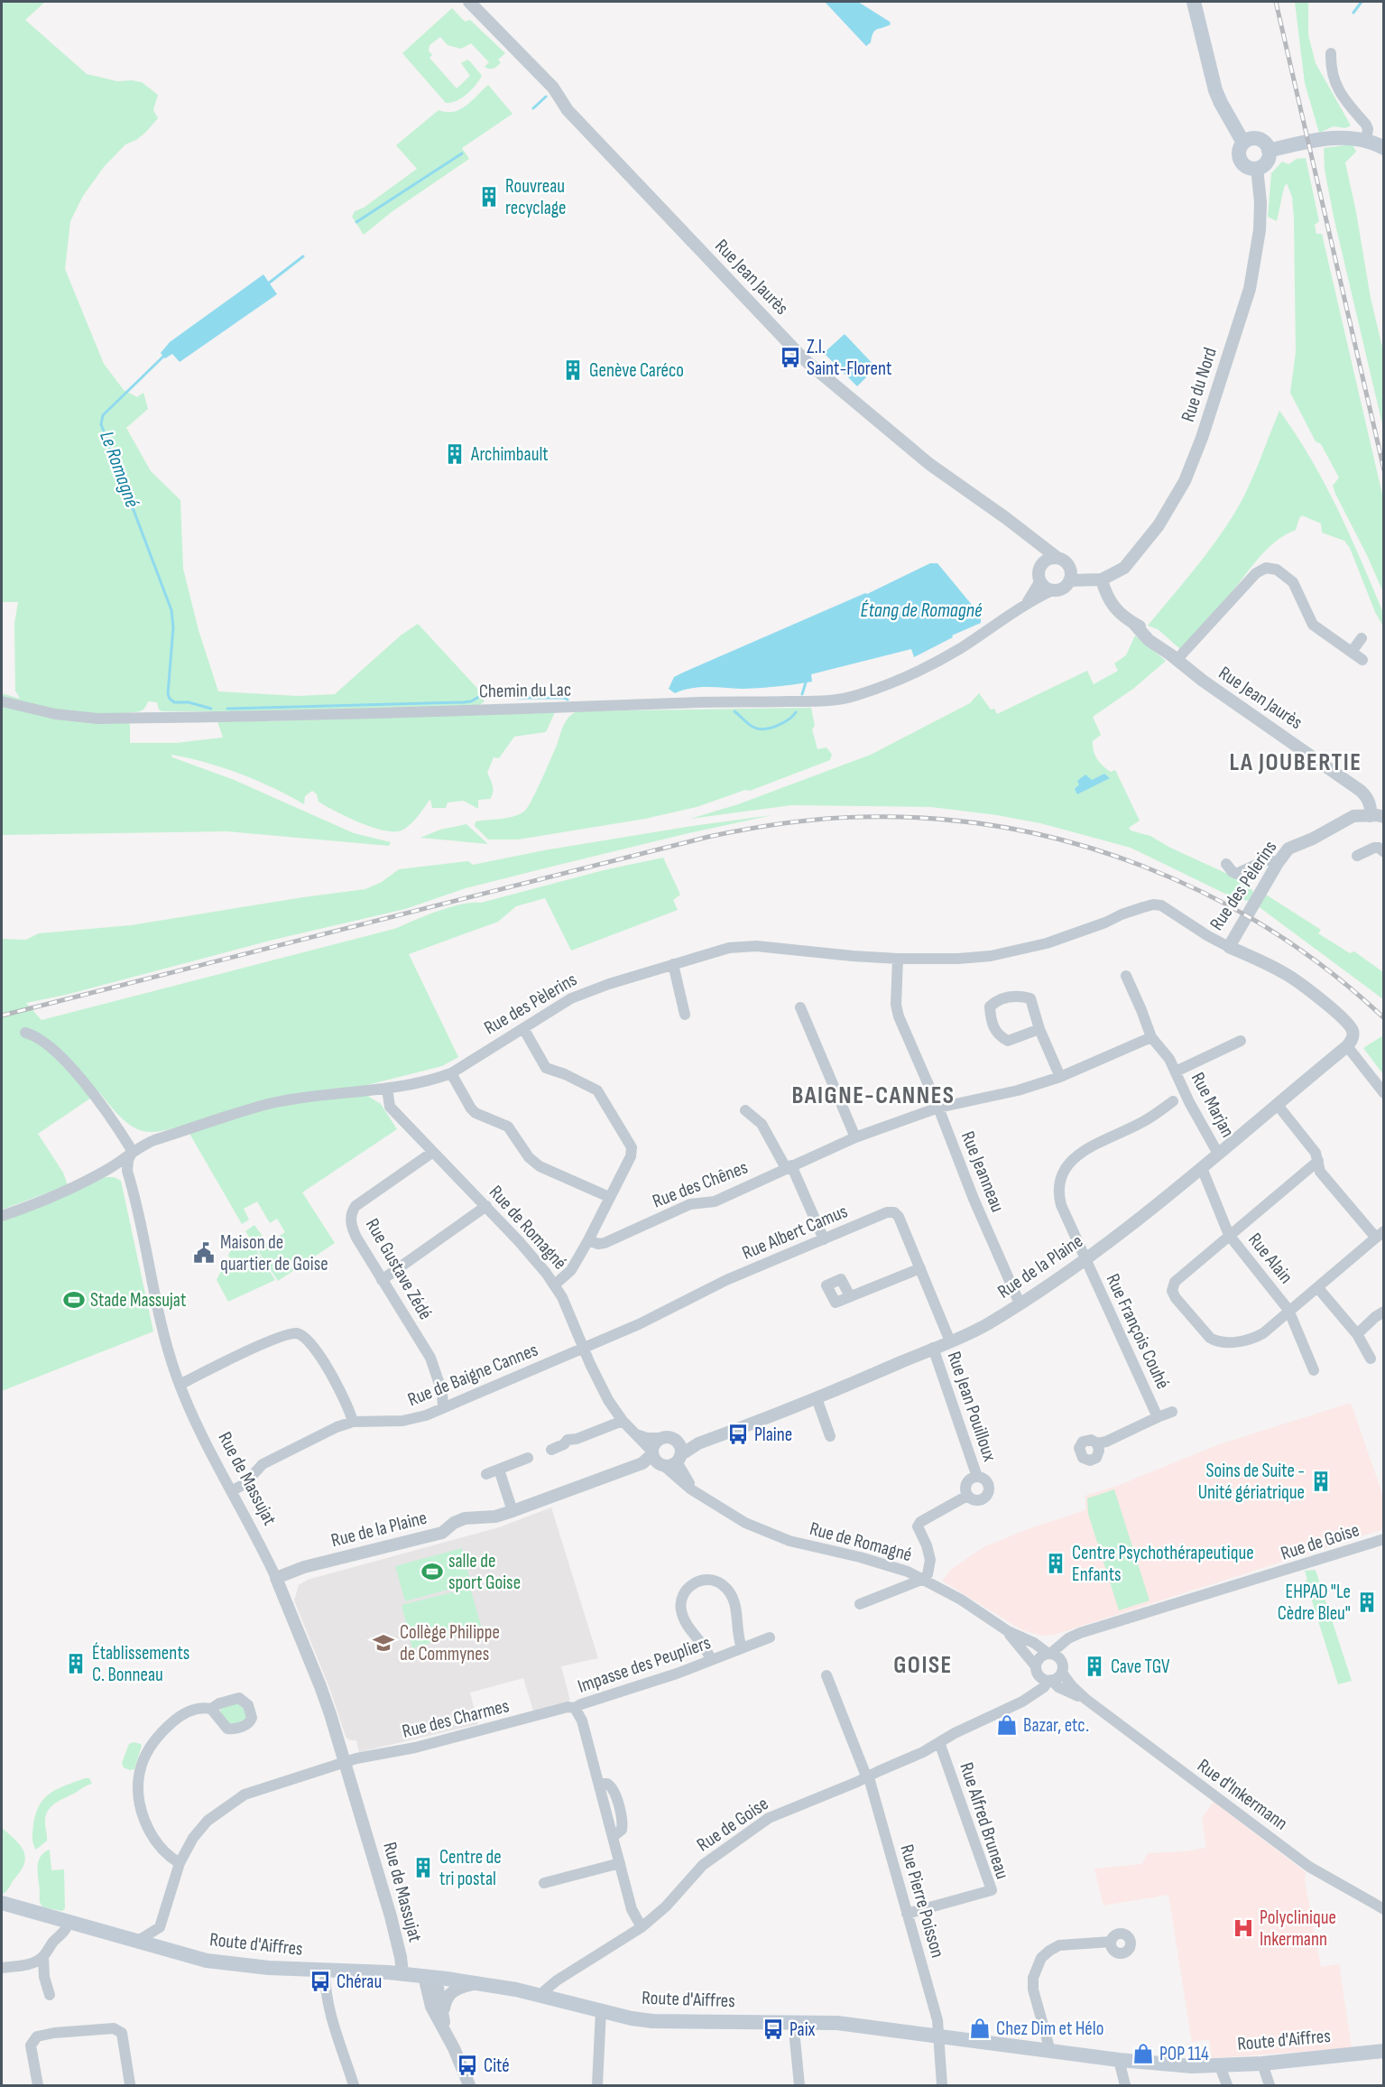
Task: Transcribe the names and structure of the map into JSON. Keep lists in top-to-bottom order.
{
  "streets": {
    "main road": ["Route d'Aiffres"],
    "street": [
      "Rue Jean Jaurès",
      "Rue du Nord",
      "Chemin du Lac",
      "Rue des Pèlerins",
      "Rue Marjan",
      "Rue Jeanneau",
      "Rue des Chênes",
      "Rue de Romagné",
      "Rue Albert Camus",
      "Rue Alain",
      "Rue de la Plaine",
      "Rue Gustave Zédé",
      "Rue François Couhé",
      "Rue de Baigne Cannes",
      "Rue Jean Pouilloux",
      "Rue de Massujat",
      "Rue de Goise",
      "Impasse des Peupliers",
      "Rue des Charmes",
      "Rue d'Inkermann",
      "Rue Alfred Bruneau",
      "Rue Pierre Poisson"
    ]
  },
  "crossings": [
    ["Rue Jean Jaurès", "Rue du Nord"],
    ["Rue Jean Jaurès", "Chemin du Lac"],
    ["Rue Jean Jaurès", "Rue des Pèlerins"],
    ["Rue des Pèlerins", "Rue Jeanneau"],
    ["Rue des Pèlerins", "Rue de Romagné"],
    ["Rue des Pèlerins", "Rue de Massujat"],
    ["Rue Marjan", "Rue des Chênes"],
    ["Rue Marjan", "Rue de la Plaine"],
    ["Rue Jeanneau", "Rue des Chênes"],
    ["Rue Jeanneau", "Rue de la Plaine"],
    ["Rue de Romagné", "Rue Albert Camus"],
    ["Rue de Romagné", "Rue de la Plaine"],
    ["Rue de Romagné", "Rue Gustave Zédé"],
    ["Rue de Romagné", "Rue de Baigne Cannes"],
    ["Rue de Romagné", "Rue de Goise"],
    ["Rue de Romagné", "Rue d'Inkermann"],
    ["Rue Albert Camus", "Rue de la Plaine"],
    ["Rue Albert Camus", "Rue de Baigne Cannes"],
    ["Rue Alain", "Rue de la Plaine"],
    ["Rue de la Plaine", "Rue François Couhé"],
    ["Rue de la Plaine", "Rue Jean Pouilloux"],
    ["Rue de la Plaine", "Rue de Massujat"],
    ["Rue Gustave Zédé", "Rue de Baigne Cannes"],
    ["Rue de Baigne Cannes", "Rue de Massujat"],
    ["Rue de Massujat", "Rue des Charmes"],
    ["Rue de Massujat", "Route d'Aiffres"],
    ["Rue de Goise", "Impasse des Peupliers"],
    ["Rue de Goise", "Rue d'Inkermann"],
    ["Rue de Goise", "Rue Alfred Bruneau"],
    ["Rue de Goise", "Rue Pierre Poisson"],
    ["Rue de Goise", "Route d'Aiffres"],
    ["Impasse des Peupliers", "Rue des Charmes"],
    ["Rue des Charmes", "Route d'Aiffres"],
    ["Rue Alfred Bruneau", "Rue Pierre Poisson"],
    ["Rue Pierre Poisson", "Route d'Aiffres"]
  ],
  "districts": ["LA JOUBERTIE", "BAIGNE-CANNES", "GOISE"],
  "water": ["Le Romagné", "Étang de Romagné"],
  "places": {
    "building": [
      "Rouvreau recyclage",
      "Genève Caréco",
      "Archimbault",
      "Soins de Suite - Unité gériatrique",
      "Centre Psychothérapeutique Enfants",
      "EHPAD \"Le Cèdre Bleu\"",
      "Établissements C. Bonneau",
      "Cave TGV",
      "Centre de tri postal"
    ],
    "bus stop": [
      "Z.I. Saint-Florent",
      "Plaine",
      "Chérau",
      "Paix",
      "Cité"
    ],
    "public building": ["Maison de quartier de Goise"],
    "sports": ["Stade Massujat", "salle de sport Goise"],
    "school or university": ["Collège Philippe de Commynes"],
    "shop": ["Bazar, etc.", "Chez Dim et Hélo", "POP 114"],
    "hospital": ["Polyclinique Inkermann"]
  }
}
